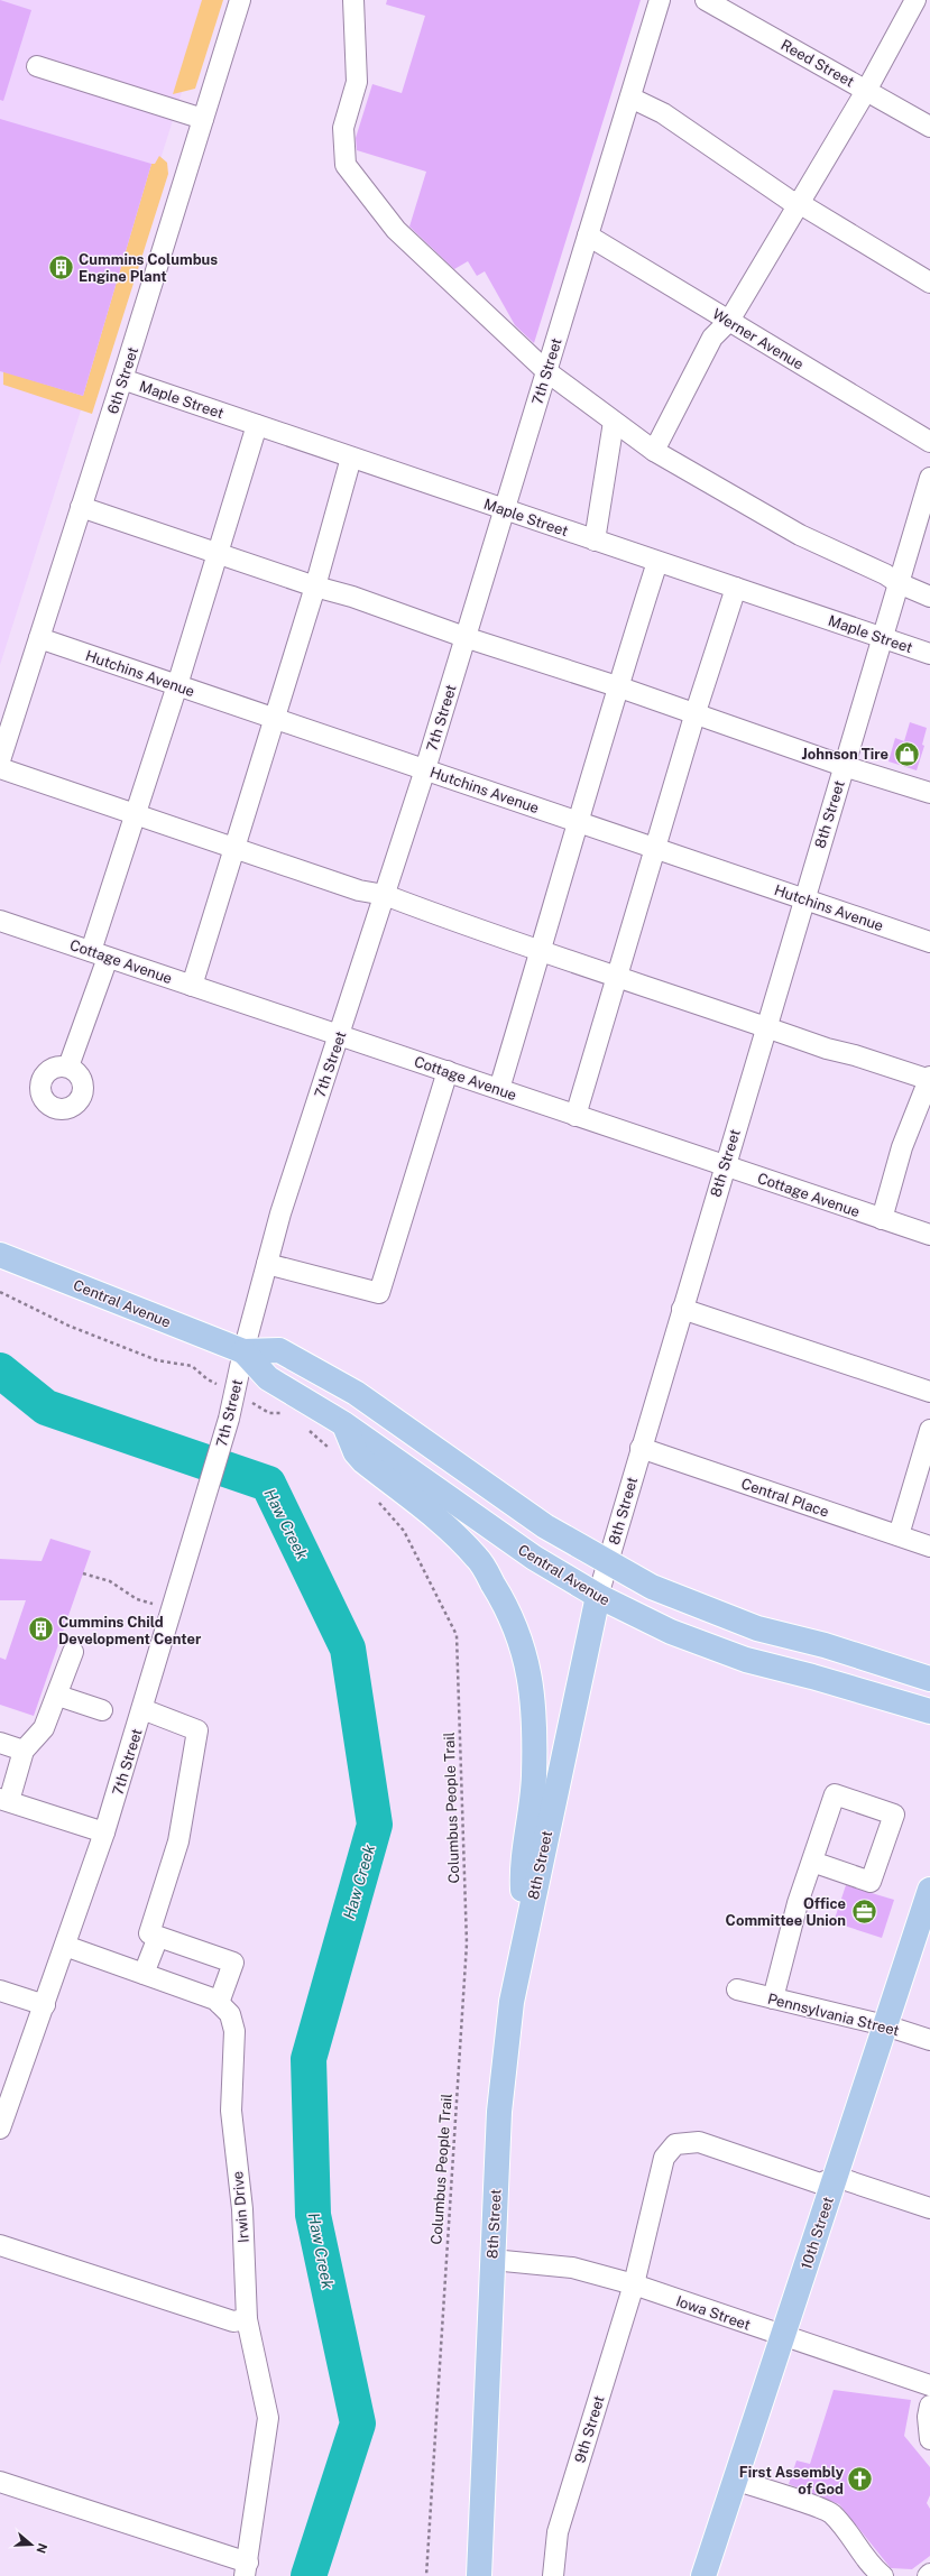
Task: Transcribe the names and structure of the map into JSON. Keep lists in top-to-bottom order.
{
  "streets": {
    "main road": ["8th Street", "Central Avenue", "10th Street"],
    "street": [
      "Reed Street",
      "Werner Avenue",
      "7th Street",
      "6th Street",
      "Maple Street",
      "Hutchins Avenue",
      "Cottage Avenue",
      "Central Place",
      "Pennsylvania Street",
      "Irwin Drive",
      "Iowa Street",
      "9th Street"
    ],
    "path": ["Columbus People Trail"]
  },
  "crossings": [
    ["Werner Avenue", "7th Street"],
    ["7th Street", "Maple Street"],
    ["7th Street", "Hutchins Avenue"],
    ["7th Street", "Cottage Avenue"],
    ["7th Street", "Central Avenue"],
    ["7th Street", "Irwin Drive"],
    ["6th Street", "Maple Street"],
    ["6th Street", "Hutchins Avenue"],
    ["Maple Street", "8th Street"],
    ["Hutchins Avenue", "8th Street"],
    ["8th Street", "Cottage Avenue"],
    ["8th Street", "Central Avenue"],
    ["8th Street", "Central Place"],
    ["8th Street", "Iowa Street"],
    ["Pennsylvania Street", "10th Street"],
    ["10th Street", "Iowa Street"],
    ["10th Street", "9th Street"],
    ["Iowa Street", "9th Street"]
  ],
  "water": ["Haw Creek"],
  "places": {
    "building": ["Cummins Columbus Engine Plant", "Cummins Child Development Center"],
    "shop": ["Johnson Tire"],
    "office": ["Office Committee Union"],
    "church": ["First Assembly of God"]
  },
  "north": "right"
}
